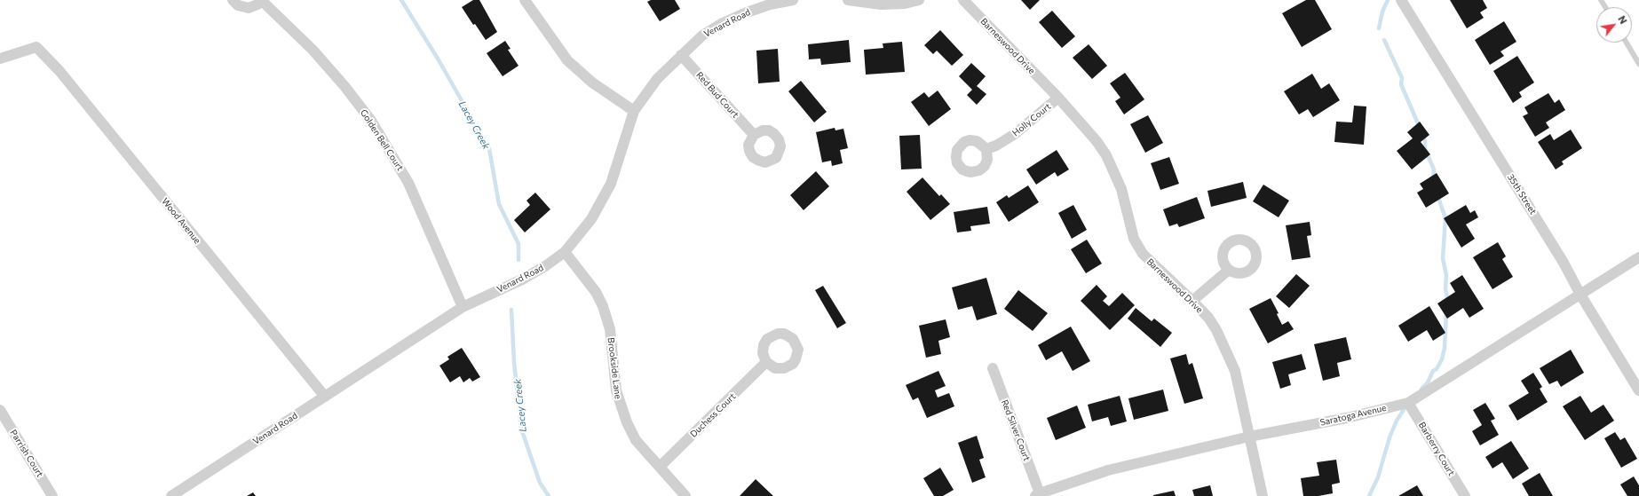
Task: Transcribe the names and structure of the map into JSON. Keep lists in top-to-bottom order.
{
  "streets": {
    "street": [
      "Venard Road",
      "Barneswood Drive",
      "Red Bud Court",
      "Holly Court",
      "Golden Bell Court",
      "35th Street",
      "Wood Avenue",
      "Brookside Lane",
      "Duchess Court",
      "Saratoga Avenue",
      "Red Silver Court",
      "Barberry Court",
      "Parrish Court"
    ]
  },
  "crossings": [
    ["Venard Road", "Red Bud Court"],
    ["Venard Road", "Golden Bell Court"],
    ["Venard Road", "Wood Avenue"],
    ["Venard Road", "Brookside Lane"],
    ["Barneswood Drive", "Holly Court"],
    ["Barneswood Drive", "Saratoga Avenue"],
    ["35th Street", "Saratoga Avenue"],
    ["Brookside Lane", "Duchess Court"],
    ["Saratoga Avenue", "Red Silver Court"],
    ["Saratoga Avenue", "Barberry Court"]
  ],
  "water": ["Lacey Creek"],
  "north": "top right"
}
